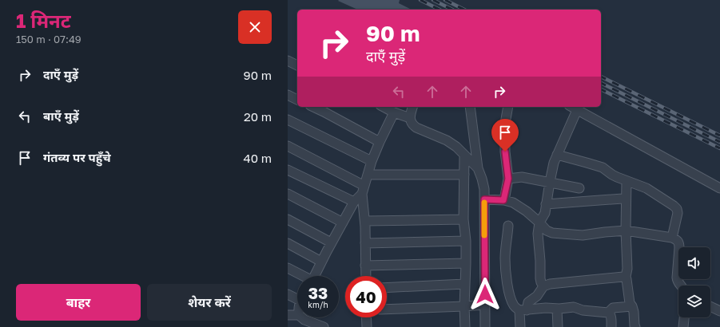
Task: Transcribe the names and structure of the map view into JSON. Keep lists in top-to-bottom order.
{
  "page": {
    "heading": ["1 मिनट", "150 m · 07:49"],
    "turn": ["90 m", "दाएँ मुड़ें"],
    "list": [
      {
        "name": "दाएँ मुड़ें",
        "value": "90 m"
      },
      {
        "name": "बाएँ मुड़ें",
        "value": "20 m"
      },
      {
        "name": "गंतव्य पर पहुँचे",
        "value": "40 m"
      }
    ],
    "speed": "33 km/h",
    "limit": "40",
    "buttons": ["बाहर", "शेयर करें"]
  }
}
